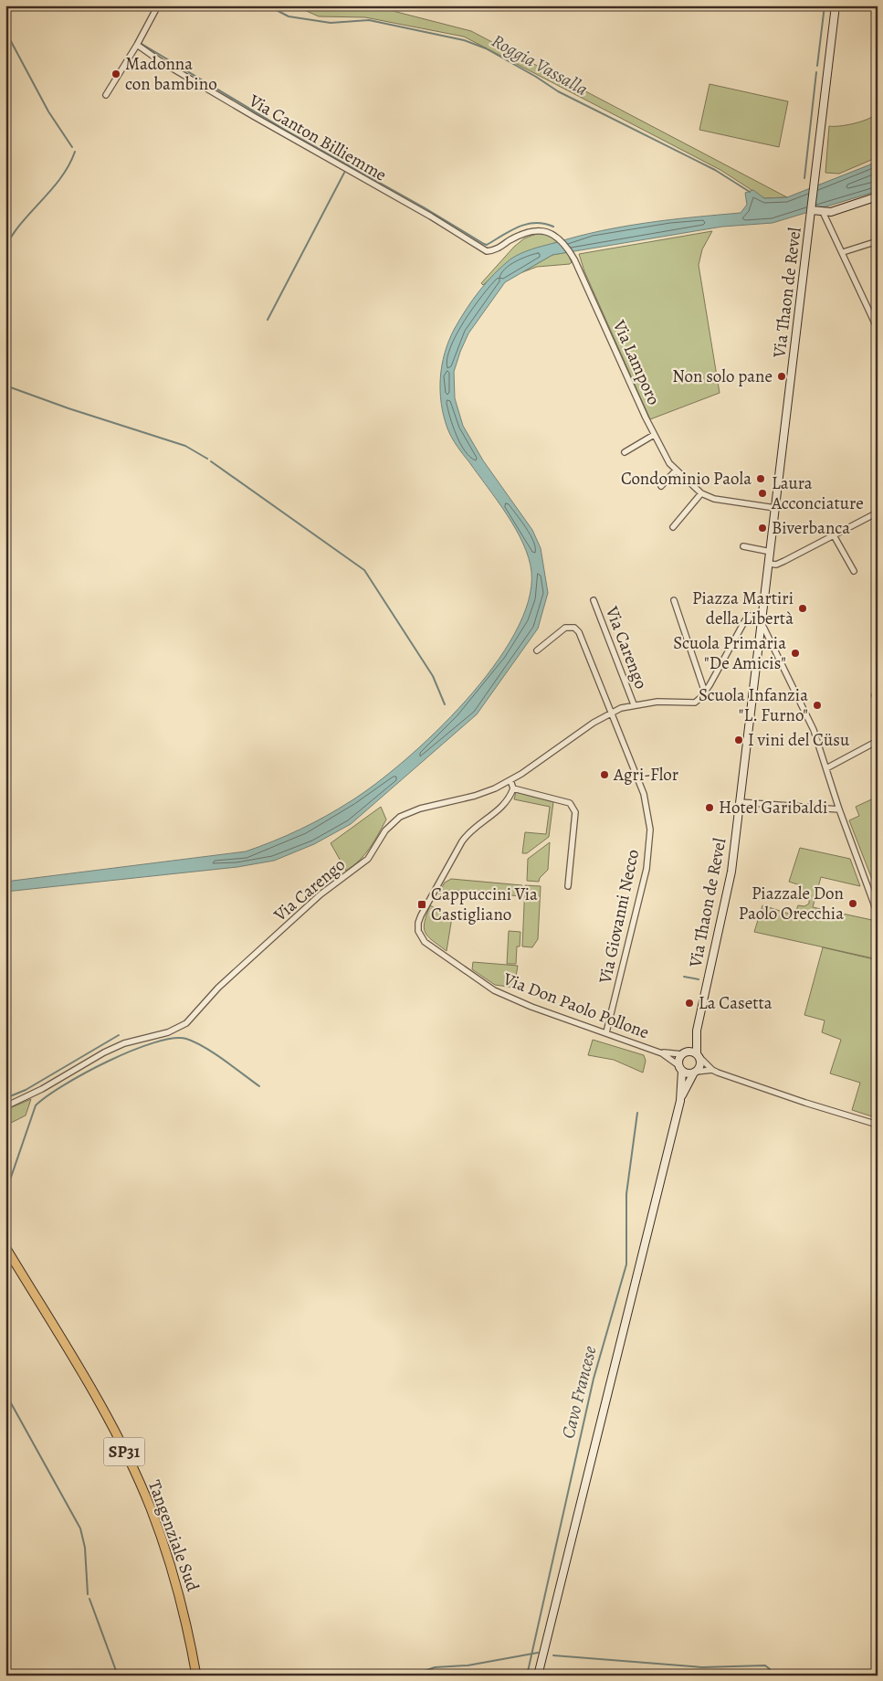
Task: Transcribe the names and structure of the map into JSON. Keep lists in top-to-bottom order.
{
  "streets": {
    "main road": ["Via Thaon de Revel", "SP31", "Tangenziale Sud"],
    "street": [
      "Via Canton Billiemme",
      "Via Lamporo",
      "Via Carengo",
      "Via Giovanni Necco",
      "Via Don Paolo Pollone"
    ]
  },
  "crossings": [
    ["Via Canton Billiemme", "Via Lamporo"],
    ["Via Thaon de Revel", "Via Lamporo"],
    ["Via Thaon de Revel", "Via Don Paolo Pollone"],
    ["Via Carengo", "Via Giovanni Necco"],
    ["Via Giovanni Necco", "Via Don Paolo Pollone"]
  ],
  "water": ["Roggia Vassalla", "Cavo Francese"],
  "places": {
    "other": [
      "Madonna con bambino",
      "Non solo pane",
      "Condominio Paola",
      "Laura Acconciature",
      "Biverbanca",
      "Piazza Martiri della Libertà",
      "Scuola Primaria \"De Amicis\"",
      "Scuola Infanzia \"L. Furno\"",
      "I vini del Cüsu",
      "Agri-Flor",
      "Hotel Garibaldi",
      "Piazzale Don Paolo Orecchia",
      "La Casetta"
    ],
    "transit": ["Cappuccini Via Castigliano"]
  }
}
